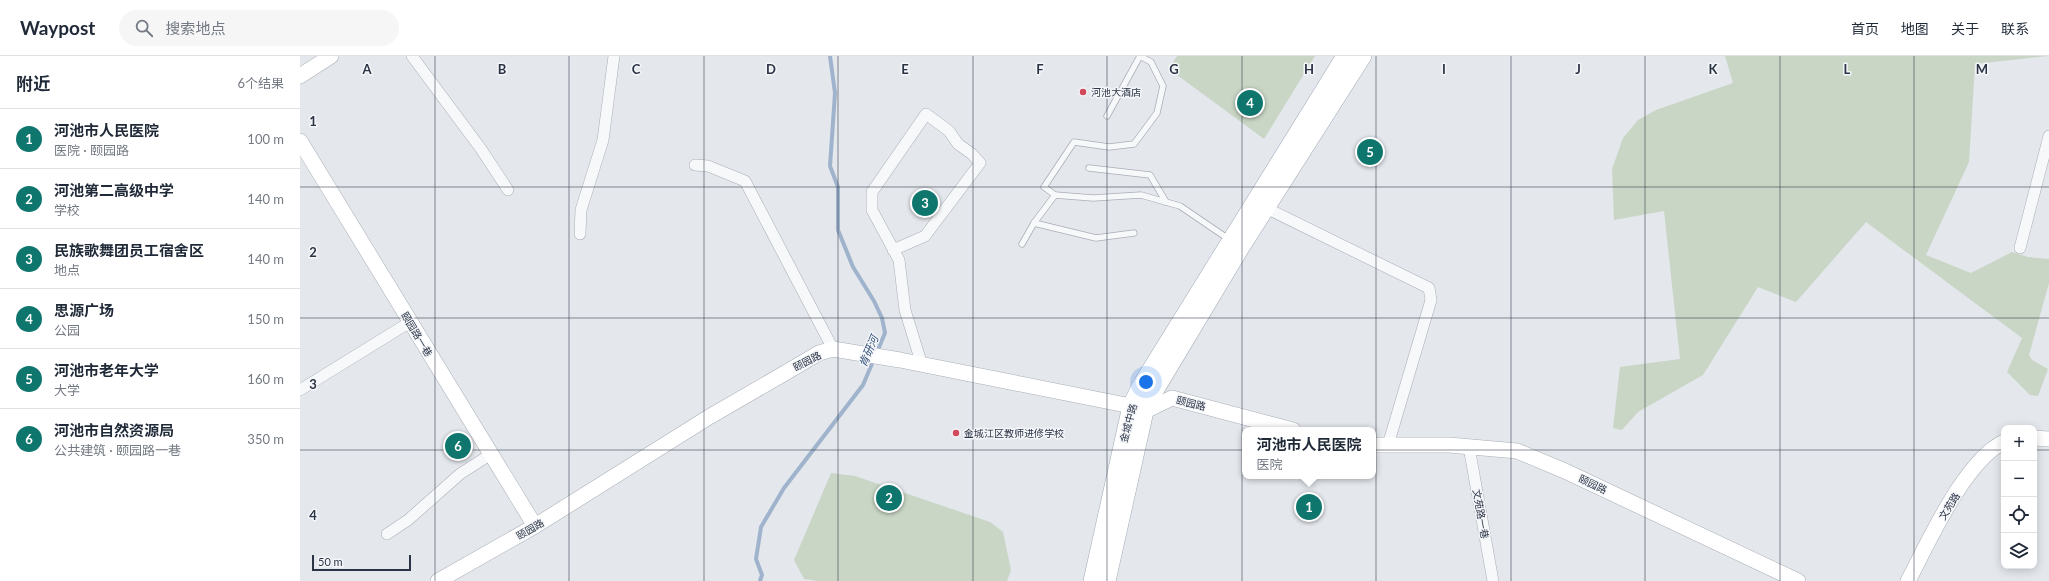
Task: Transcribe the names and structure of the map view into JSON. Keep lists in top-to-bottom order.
{
  "streets": {
    "main road": ["金城中路"],
    "street": [
      "颐园路一巷",
      "颐园路",
      "文苑路",
      "文苑路一巷"
    ]
  },
  "crossings": [
    ["颐园路一巷", "颐园路"],
    ["颐园路", "金城中路"],
    ["颐园路", "文苑路一巷"]
  ],
  "water": ["肯研河"],
  "places": ["河池大酒店", "金城江区教师进修学校"],
  "scale_bar": "50 m",
  "page": {
    "header": "Waypost",
    "search": "搜索地点",
    "nav": [
      "首页",
      "地图",
      "关于",
      "联系"
    ],
    "heading": ["附近", "6个结果"],
    "pins": [
      "4",
      "5",
      "3",
      "6",
      "2",
      "1"
    ],
    "list": [
      {
        "mark": "1",
        "name": "河池市人民医院",
        "note": "医院 · 颐园路",
        "value": "100 m"
      },
      {
        "mark": "2",
        "name": "河池第二高级中学",
        "note": "学校",
        "value": "140 m"
      },
      {
        "mark": "3",
        "name": "民族歌舞团员工宿舍区",
        "note": "地点",
        "value": "140 m"
      },
      {
        "mark": "4",
        "name": "思源广场",
        "note": "公园",
        "value": "150 m"
      },
      {
        "mark": "5",
        "name": "河池市老年大学",
        "note": "大学",
        "value": "160 m"
      },
      {
        "mark": "6",
        "name": "河池市自然资源局",
        "note": "公共建筑 · 颐园路一巷",
        "value": "350 m"
      }
    ],
    "map_buttons": ["+", "−"],
    "popup": ["河池市人民医院", "医院"],
    "scale": "50 m"
  },
  "grid": {
    "columns": [
      "A",
      "B",
      "C",
      "D",
      "E",
      "F",
      "G",
      "H",
      "I",
      "J",
      "K",
      "L",
      "M"
    ],
    "rows": [
      "1",
      "2",
      "3",
      "4"
    ]
  }
}
